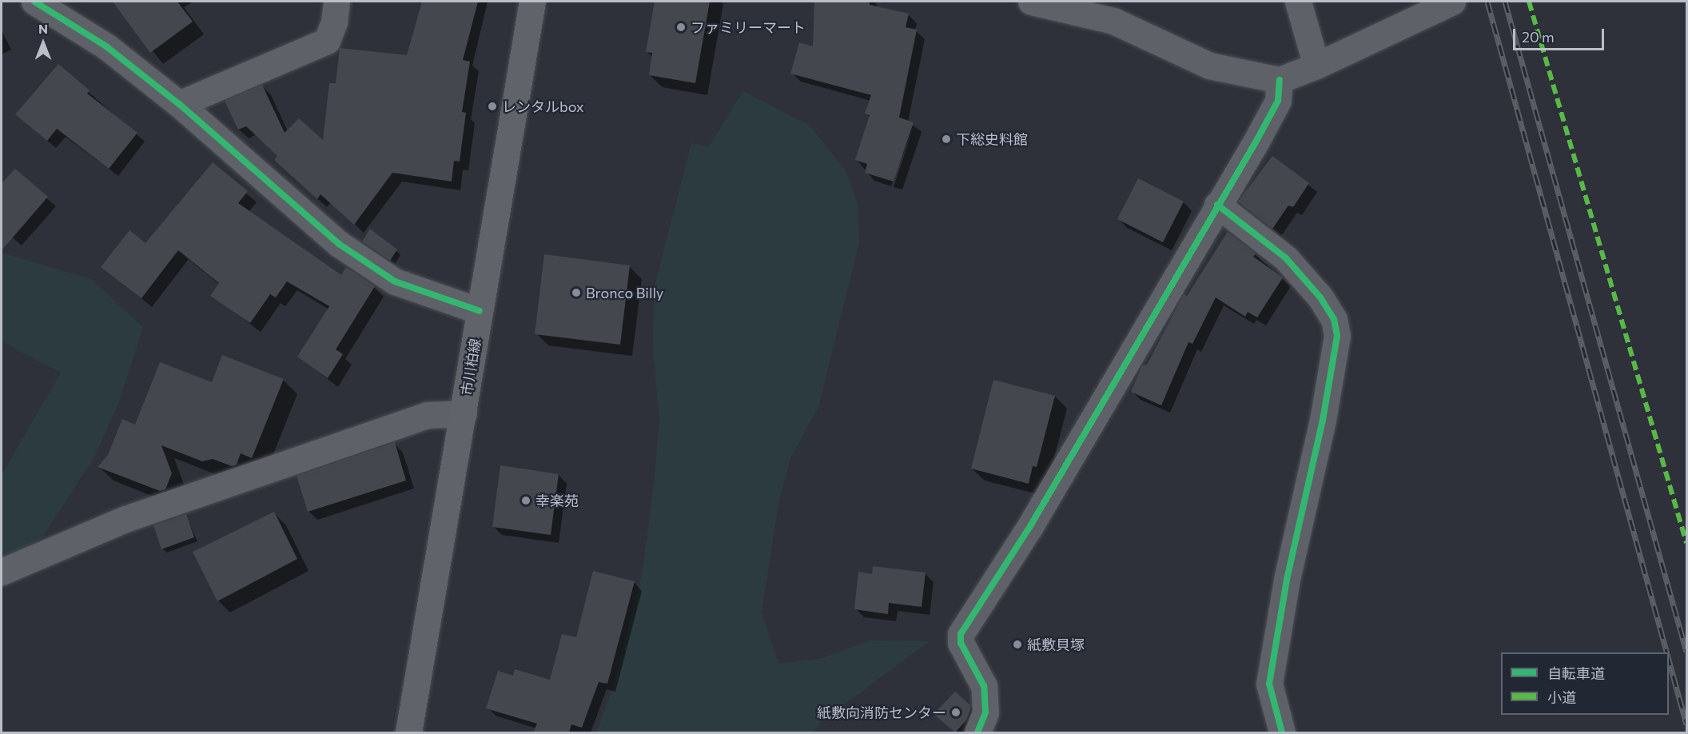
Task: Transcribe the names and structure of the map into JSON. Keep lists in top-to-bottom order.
{
  "streets": {
    "main road": ["市川柏線"]
  },
  "places": [
    "ファミリーマート",
    "レンタルbox",
    "下総史料館",
    "Bronco Billy",
    "幸楽苑",
    "紙敷貝塚",
    "紙敷向消防センター"
  ],
  "legend": ["自転車道", "小道"],
  "scale_bar": "20 m",
  "north": "top"
}
